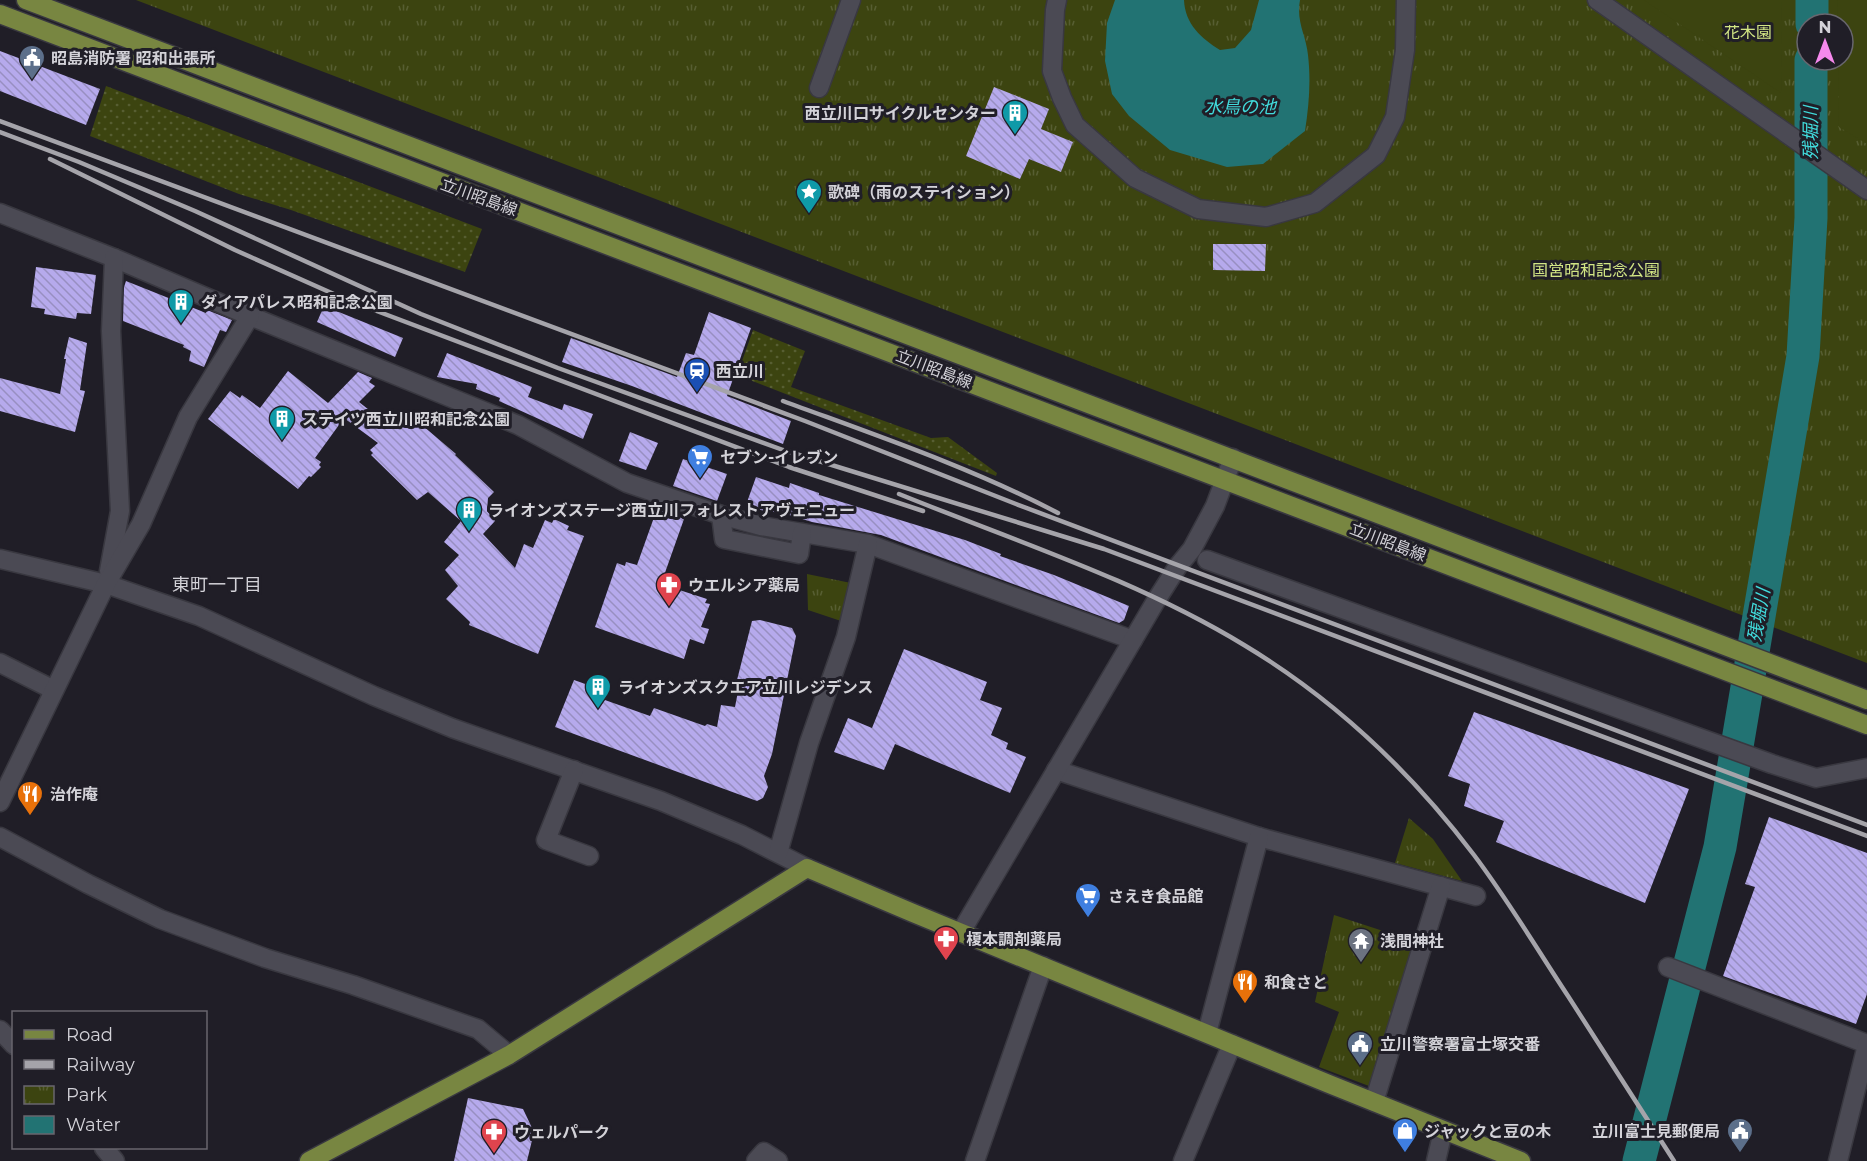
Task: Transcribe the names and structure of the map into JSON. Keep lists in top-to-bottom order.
{
  "streets": {
    "main road": ["立川昭島線"]
  },
  "districts": ["東町一丁目"],
  "water": ["水鳥の池", "残堀川"],
  "parks": ["花木園", "国営昭和記念公園"],
  "places": {
    "public building": ["昭島消防署 昭和出張所", "立川警察署富士塚交番", "立川富士見郵便局"],
    "building": [
      "西立川口サイクルセンター",
      "ダイアパレス昭和記念公園",
      "ステイツ西立川昭和記念公園",
      "ライオンズステージ西立川フォレストアヴェニュー",
      "ライオンズスクエア立川レジデンス"
    ],
    "place": ["歌碑（雨のステイション）"],
    "station": ["西立川"],
    "supermarket": ["セブン-イレブン", "さえき食品館"],
    "pharmacy": ["ウエルシア薬局", "榎本調剤薬局", "ウェルパーク"],
    "restaurant": ["治作庵", "和食さと"],
    "temple": ["浅間神社"],
    "shop": ["ジャックと豆の木"]
  },
  "legend": [
    "Road",
    "Railway",
    "Park",
    "Water"
  ],
  "north": "top"
}
